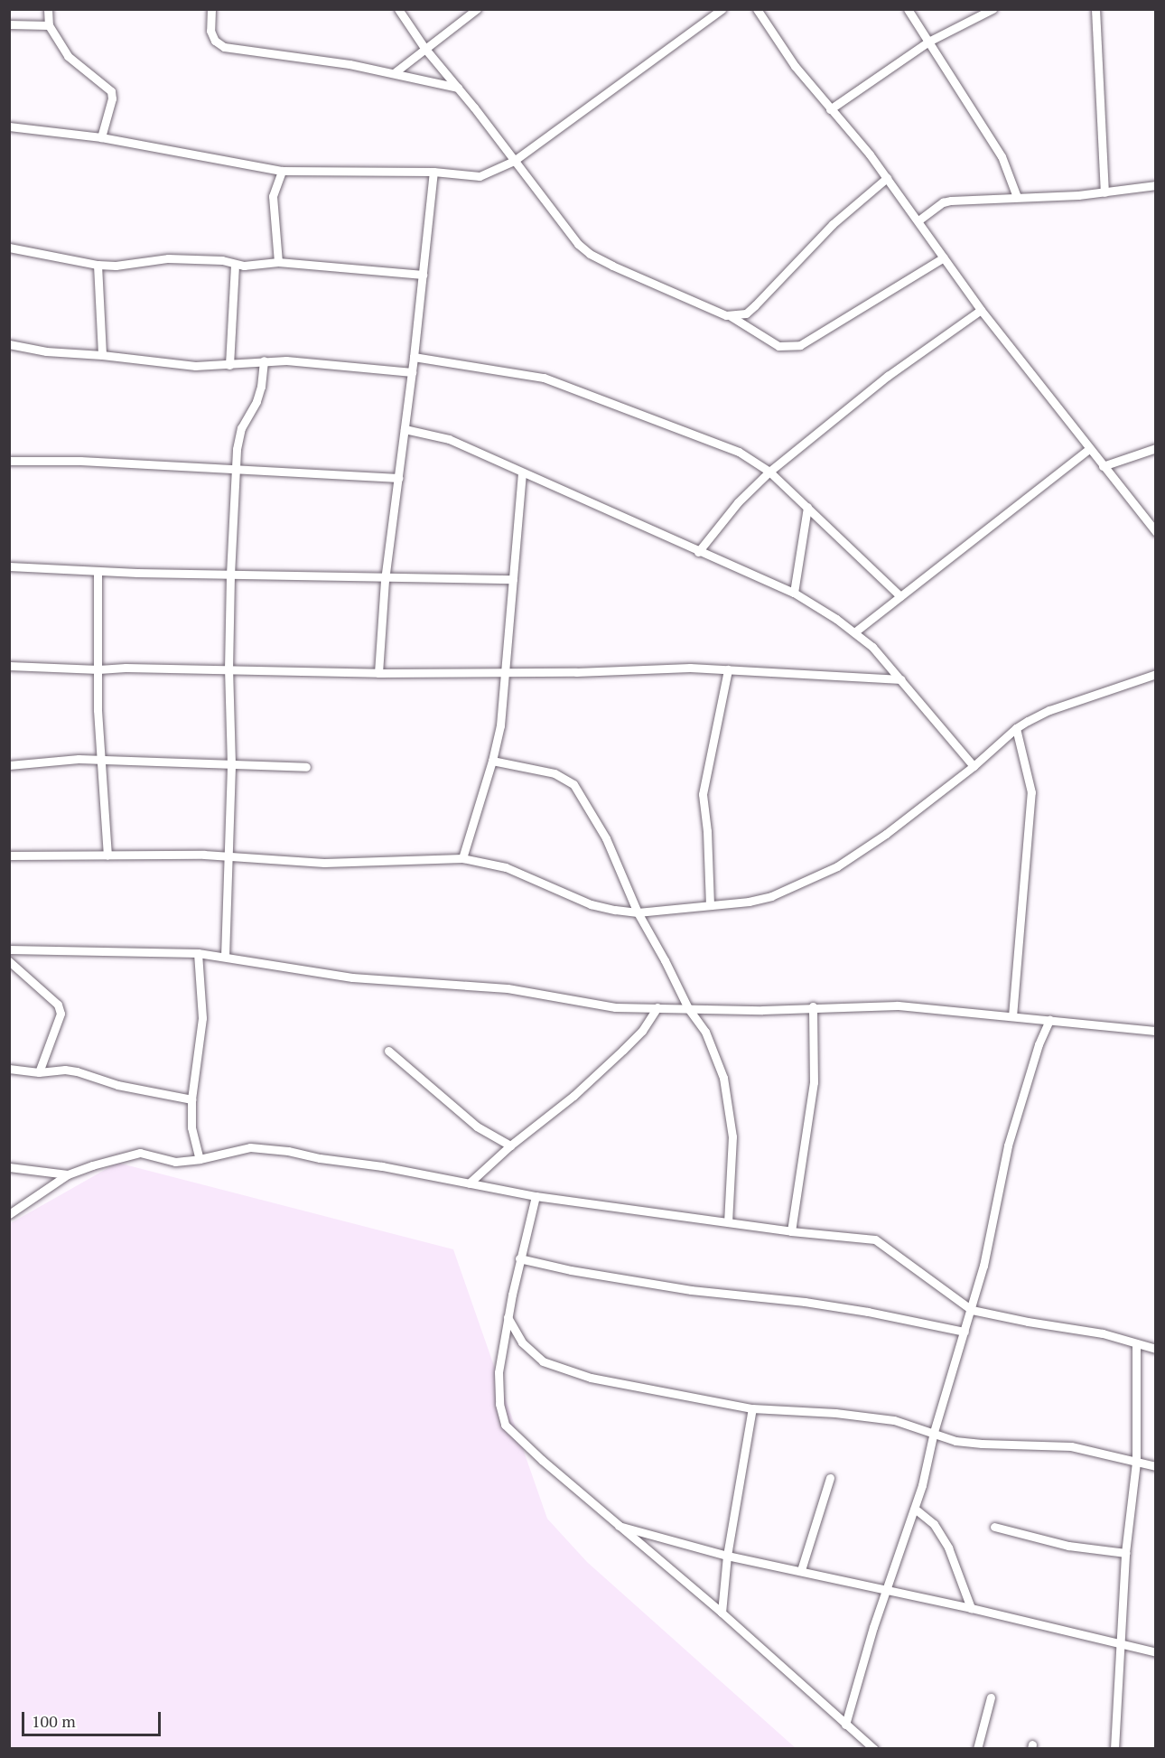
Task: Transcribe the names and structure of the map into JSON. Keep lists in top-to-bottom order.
{
  "scale_bar": "100 m"
}
